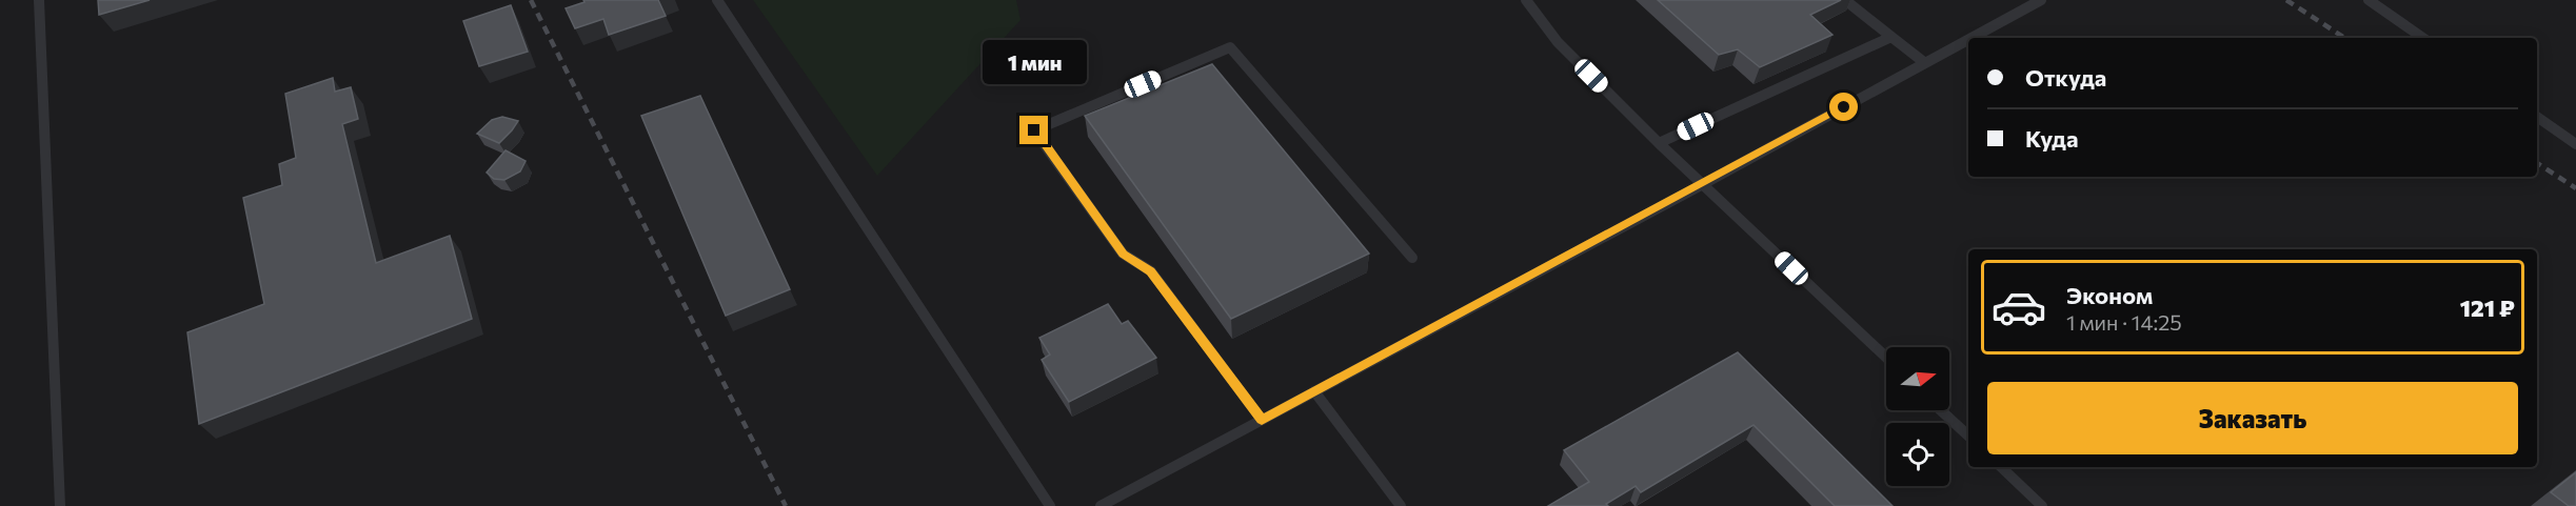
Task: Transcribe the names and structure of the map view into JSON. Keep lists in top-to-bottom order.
{
  "north": "right",
  "page": {
    "banner": ["Откуда", "Куда"],
    "bubble": "1 мин",
    "list": [
      {
        "name": "Эконом",
        "note": "1 мин · 14:25",
        "value": "121 ₽"
      }
    ],
    "buttons": "Заказать"
  }
}
